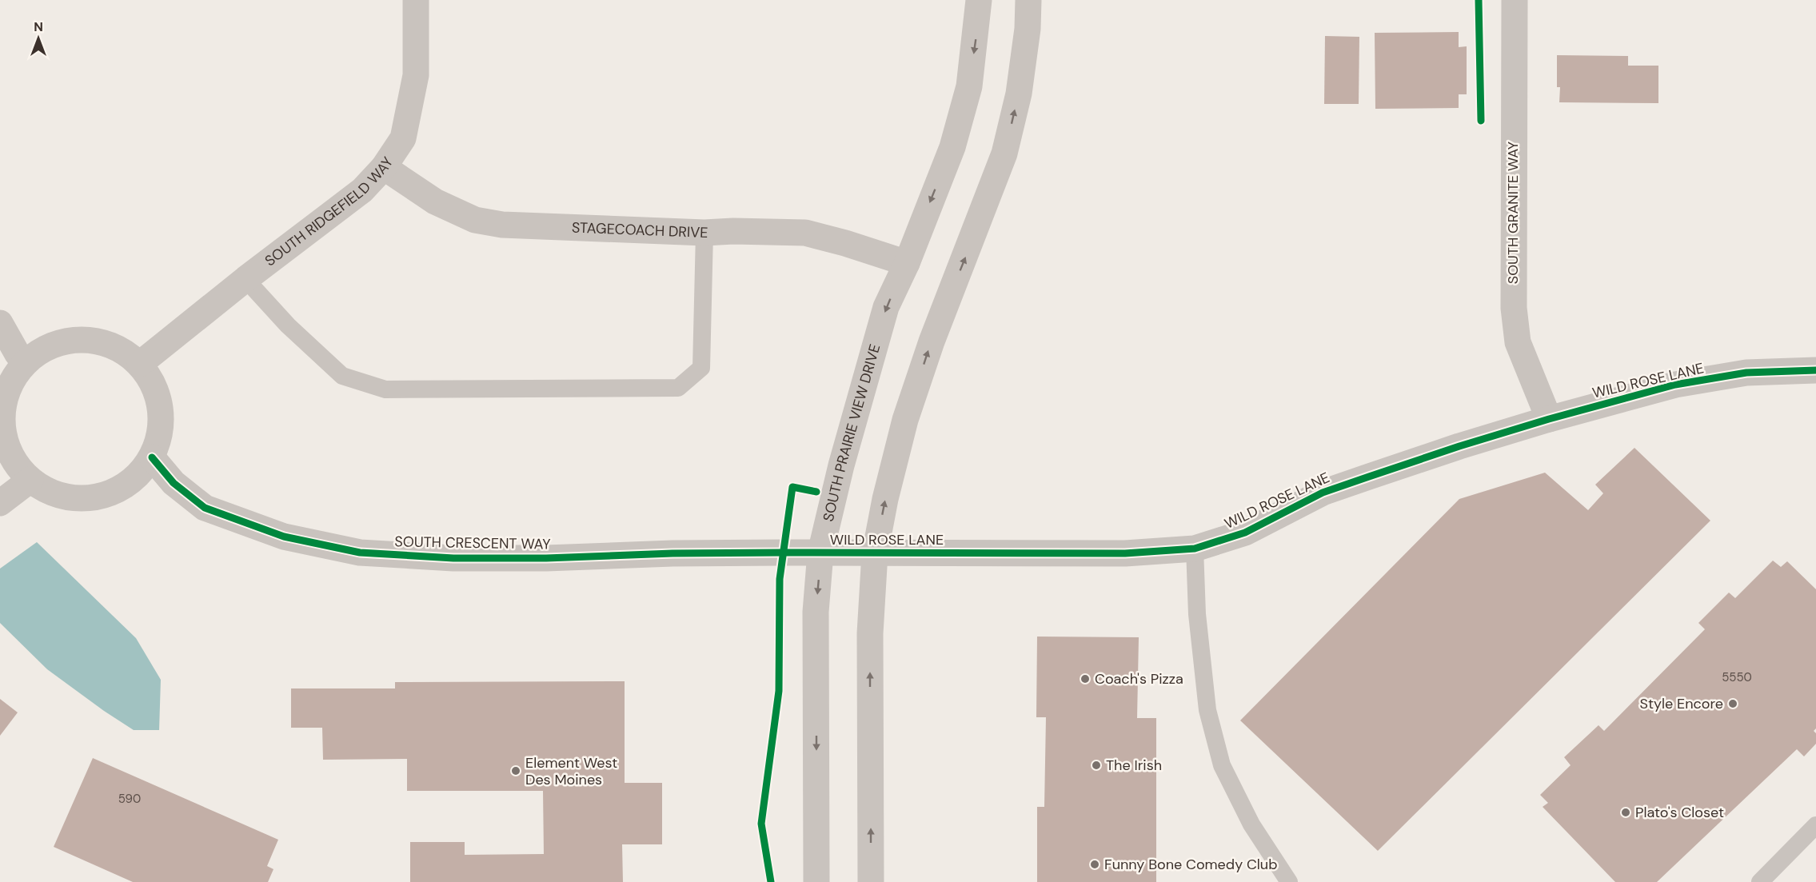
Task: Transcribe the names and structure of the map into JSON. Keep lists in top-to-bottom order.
{
  "streets": {
    "street": [
      "SOUTH RIDGEFIELD WAY",
      "SOUTH GRANITE WAY",
      "STAGECOACH DRIVE",
      "WILD ROSE LANE",
      "SOUTH PRAIRIE VIEW DRIVE",
      "SOUTH CRESCENT WAY"
    ]
  },
  "crossings": [
    ["SOUTH RIDGEFIELD WAY", "STAGECOACH DRIVE"],
    ["SOUTH RIDGEFIELD WAY", "SOUTH CRESCENT WAY"],
    ["SOUTH GRANITE WAY", "WILD ROSE LANE"],
    ["STAGECOACH DRIVE", "SOUTH PRAIRIE VIEW DRIVE"],
    ["WILD ROSE LANE", "SOUTH PRAIRIE VIEW DRIVE"],
    ["WILD ROSE LANE", "SOUTH CRESCENT WAY"],
    ["SOUTH PRAIRIE VIEW DRIVE", "SOUTH CRESCENT WAY"]
  ],
  "places": [
    "Coach's Pizza",
    "Style Encore",
    "The Irish",
    "Element West Des Moines",
    "Plato's Closet",
    "Funny Bone Comedy Club"
  ],
  "house_numbers": ["5550", "590"],
  "north": "top"
}
